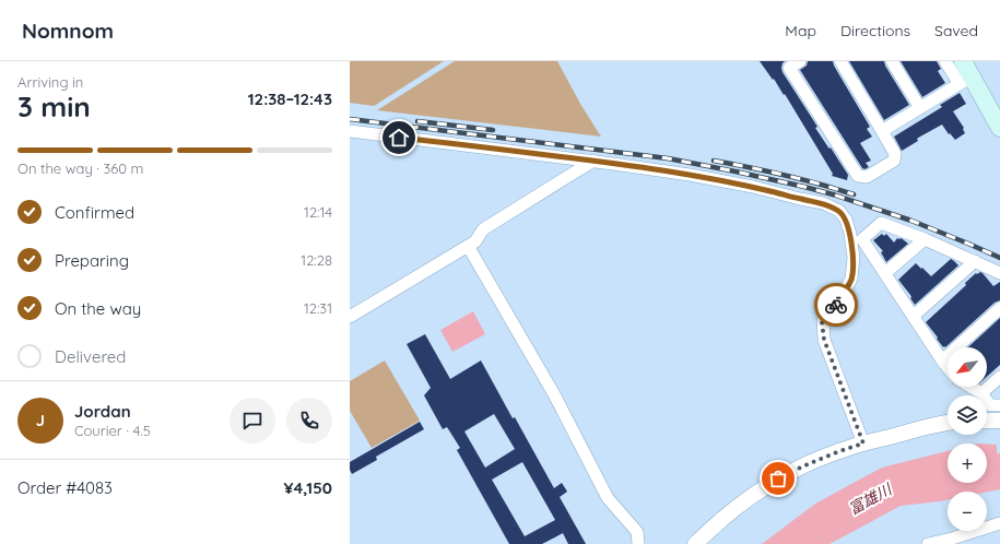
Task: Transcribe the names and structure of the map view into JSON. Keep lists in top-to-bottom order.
{
  "water": ["富雄川"],
  "north": "bottom left",
  "page": {
    "header": "Nomnom",
    "nav": ["Map", "Directions", "Saved"],
    "heading": ["3 min", "Arriving in", "12:38–12:43"],
    "panel": [
      "Jordan",
      "Courier · 4.5",
      "Order #4083",
      "¥4,150"
    ],
    "bar": "On the way · 360 m",
    "list": [
      ["Confirmed", "12:14"],
      ["Preparing", "12:28"],
      ["On the way", "12:31"],
      "Delivered"
    ],
    "map_buttons": ["+", "−"],
    "round": "J"
  }
}
